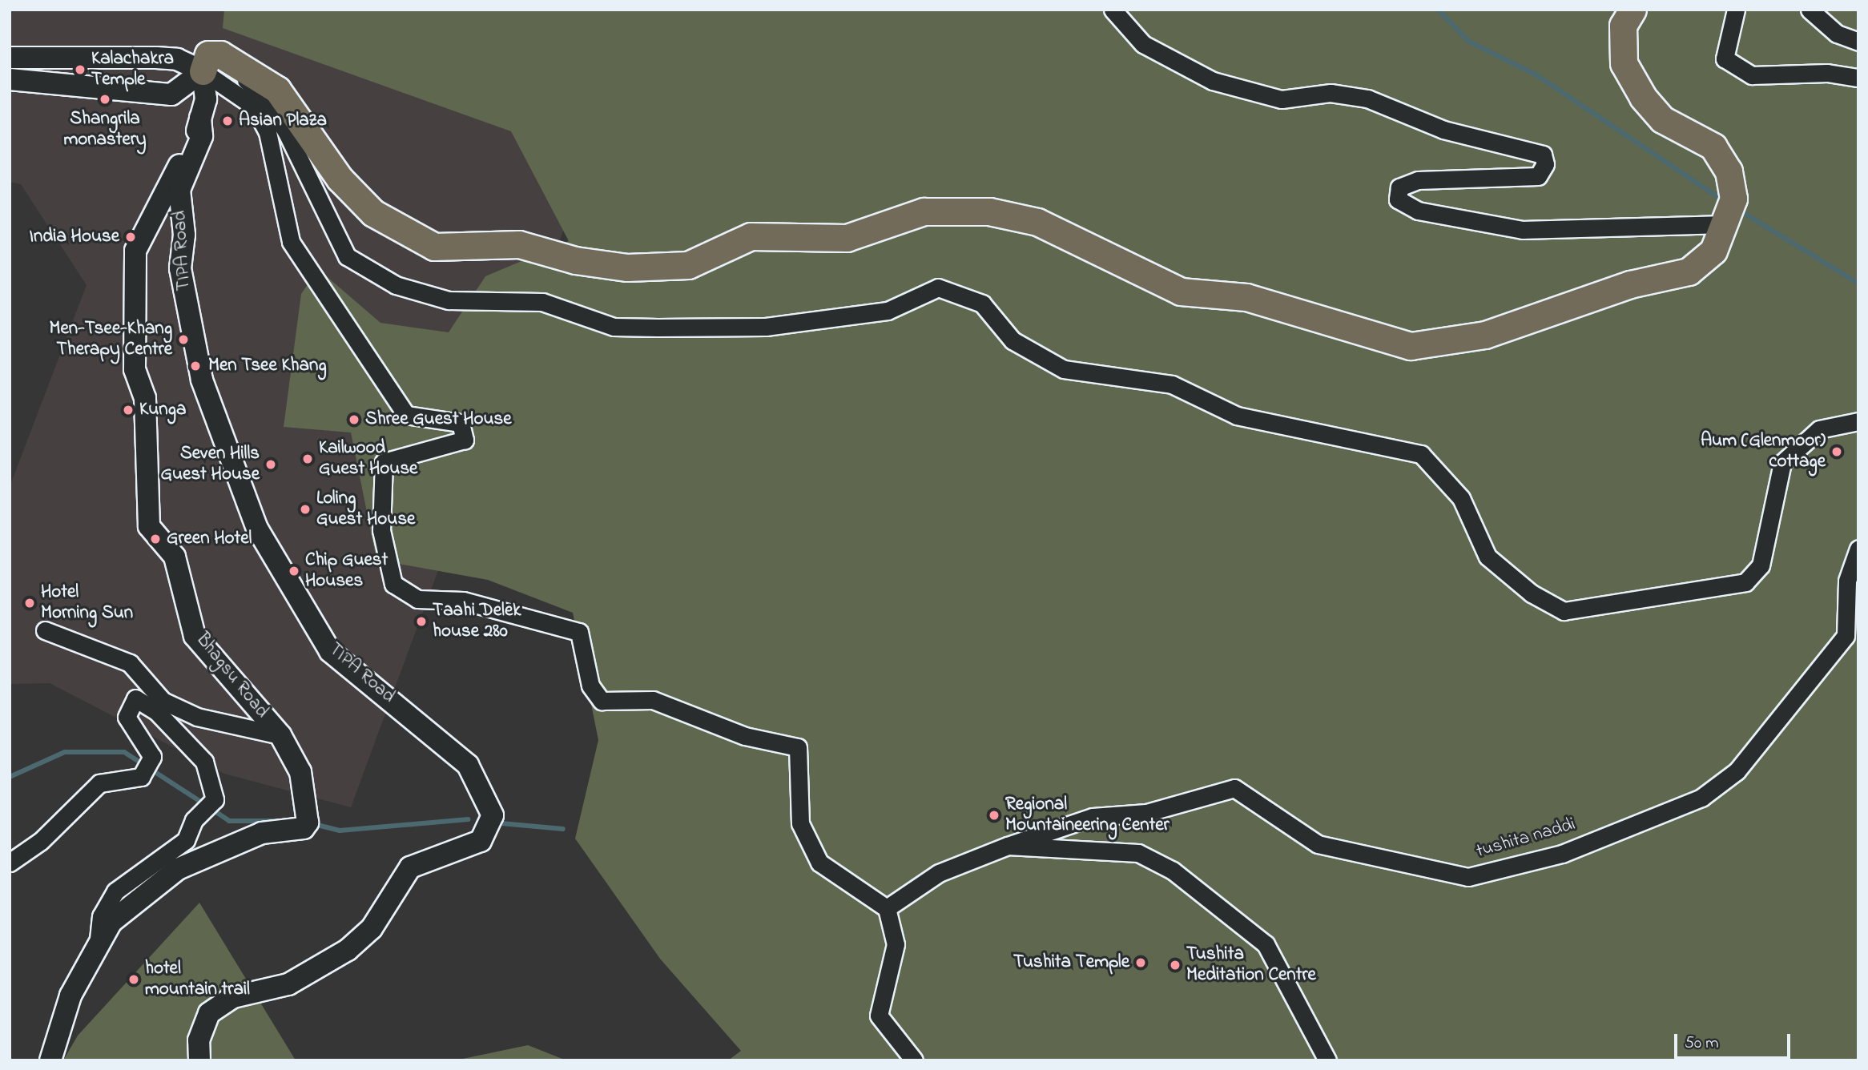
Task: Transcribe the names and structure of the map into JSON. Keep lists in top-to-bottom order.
{
  "streets": {
    "street": ["TIPA Road", "Bhagsu Road", "tushita naddi"]
  },
  "crossings": [
    ["TIPA Road", "Bhagsu Road"]
  ],
  "places": [
    "Kalachakra Temple",
    "Shangrila monastery",
    "Asian Plaza",
    "India House",
    "Men-Tsee-Khang Therapy Centre",
    "Men Tsee Khang",
    "Kunga",
    "Shree Guest House",
    "Aum (Glenmoor) cottage",
    "Kailwood Guest House",
    "Seven Hills Guest House",
    "Loling Guest House",
    "Green Hotel",
    "Chip Guest Houses",
    "Hotel Morning Sun",
    "Taahi Delek house 280",
    "Regional Mountaineering Center",
    "Tushita Temple",
    "Tushita Meditation Centre",
    "hotel mountain trail"
  ],
  "scale_bar": "50 m"
}
